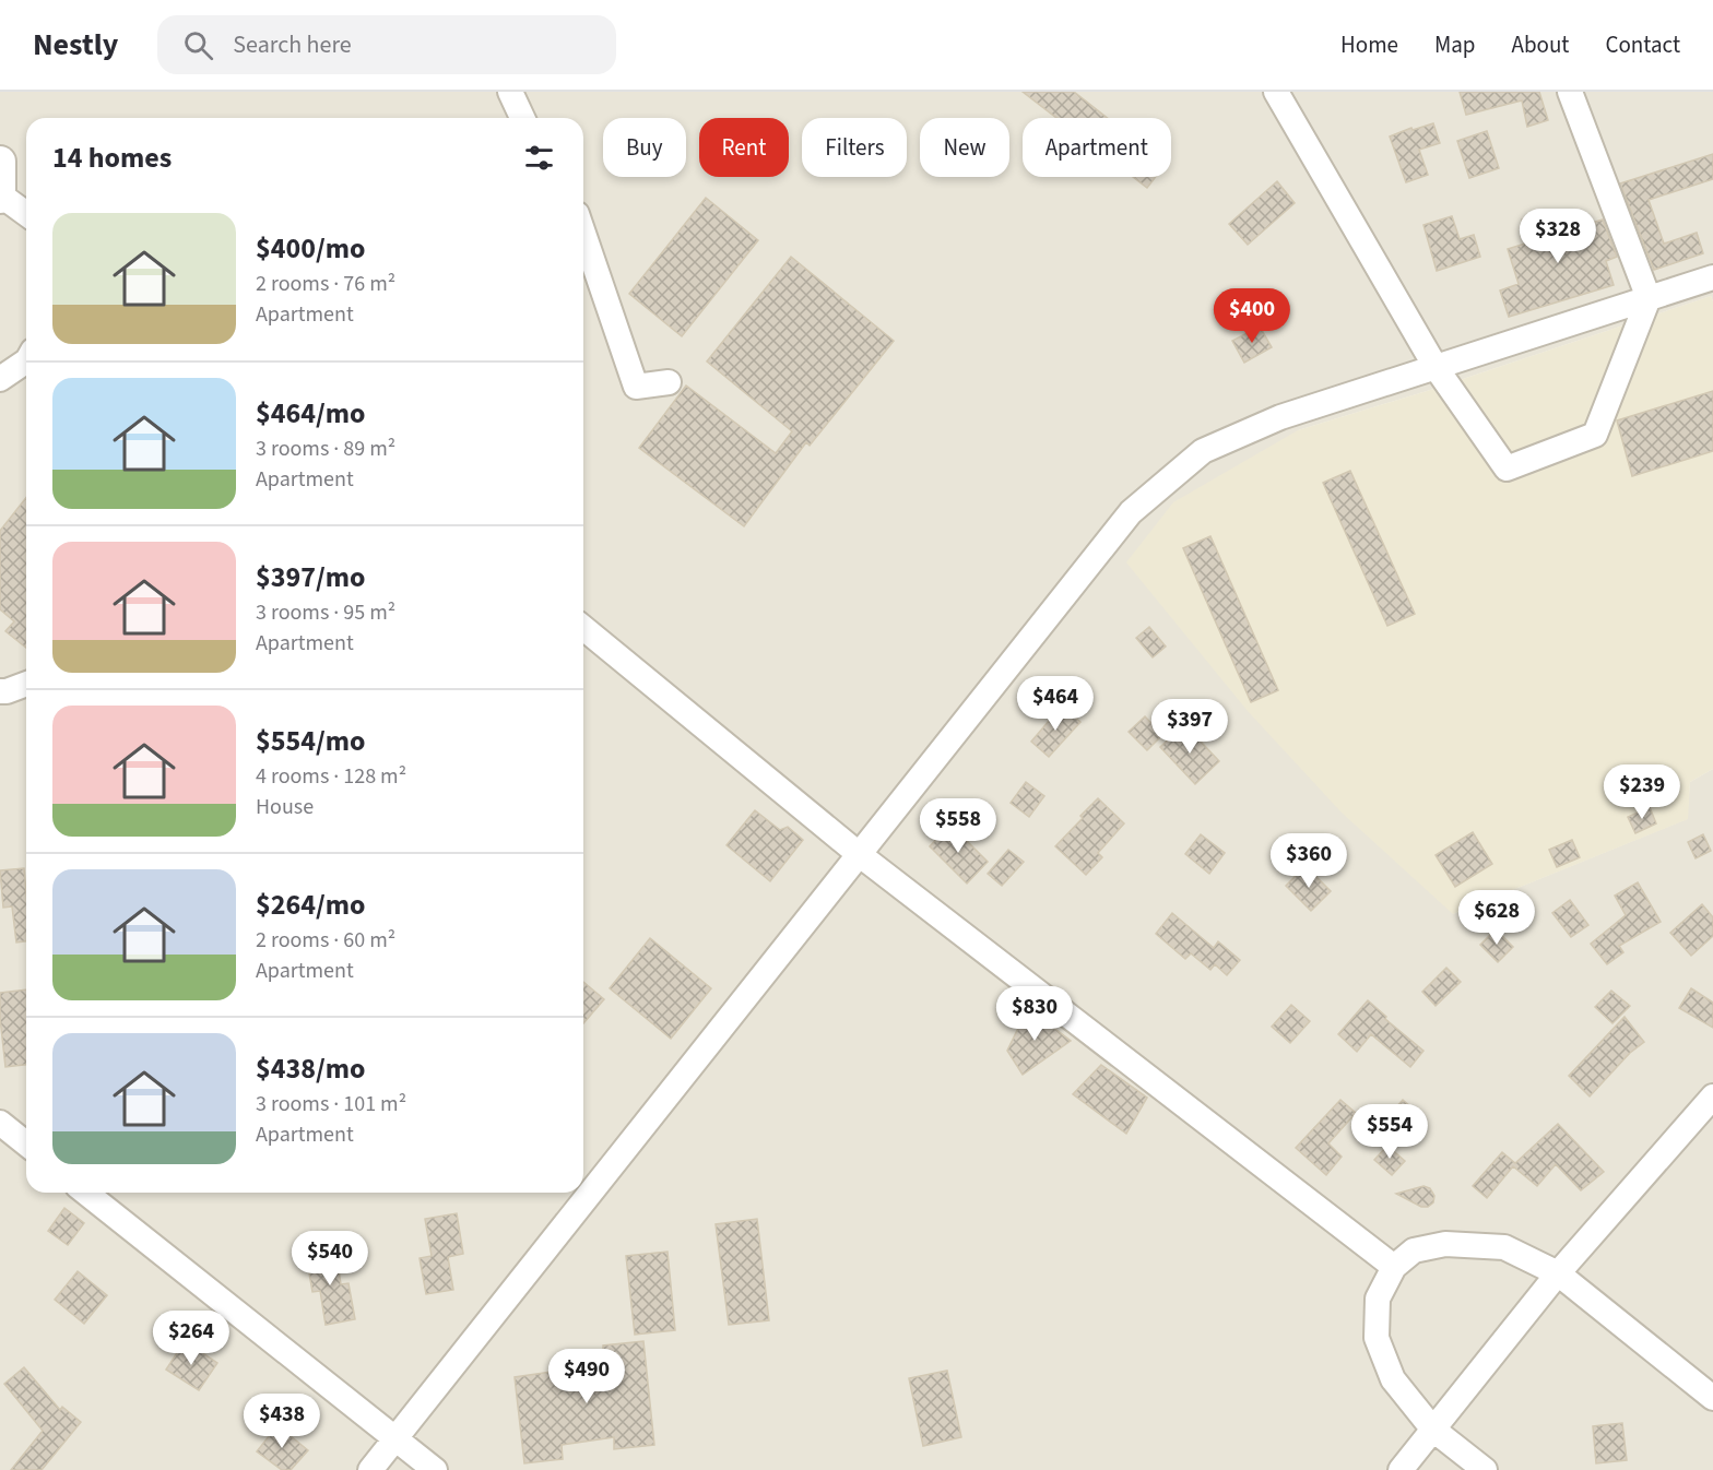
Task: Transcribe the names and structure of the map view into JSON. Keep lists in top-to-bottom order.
{
  "page": {
    "header": "Nestly",
    "search": "Search here",
    "nav": [
      "Home",
      "Map",
      "About",
      "Contact"
    ],
    "chip": [
      "Buy",
      "Rent",
      "Filters",
      "New",
      "Apartment"
    ],
    "heading": "14 homes",
    "list": [
      {
        "name": "$400/mo",
        "note": "2 rooms · 76 m² · Apartment"
      },
      {
        "name": "$464/mo",
        "note": "3 rooms · 89 m² · Apartment"
      },
      {
        "name": "$397/mo",
        "note": "3 rooms · 95 m² · Apartment"
      },
      {
        "name": "$554/mo",
        "note": "4 rooms · 128 m² · House"
      },
      {
        "name": "$264/mo",
        "note": "2 rooms · 60 m² · Apartment"
      },
      {
        "name": "$438/mo",
        "note": "3 rooms · 101 m² · Apartment"
      }
    ],
    "price": [
      "$328",
      "$400",
      "$464",
      "$397",
      "$239",
      "$558",
      "$360",
      "$628",
      "$830",
      "$554",
      "$540",
      "$264",
      "$490",
      "$438"
    ]
  }
}
